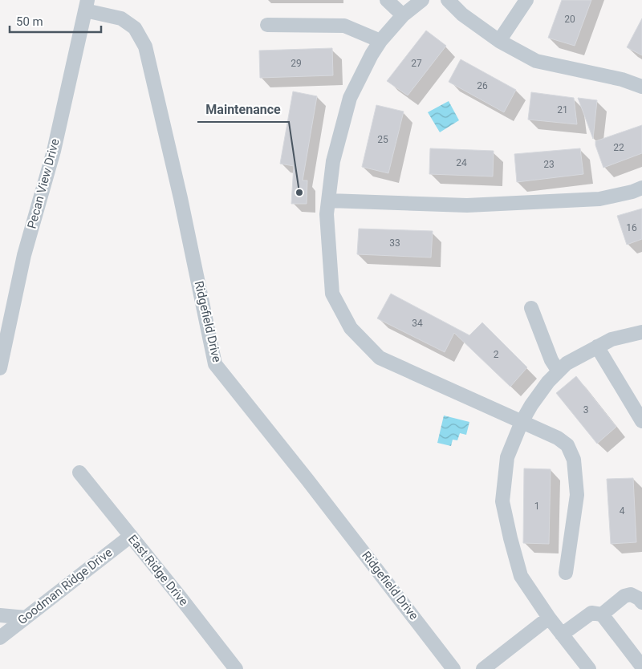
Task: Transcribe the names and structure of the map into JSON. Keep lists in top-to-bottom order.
{
  "streets": {
    "street": [
      "Pecan View Drive",
      "Ridgefield Drive",
      "East Ridge Drive",
      "Goodman Ridge Drive"
    ]
  },
  "crossings": [
    ["Pecan View Drive", "Ridgefield Drive"],
    ["East Ridge Drive", "Goodman Ridge Drive"]
  ],
  "places": ["Maintenance"],
  "house_numbers": [
    "20",
    "29",
    "27",
    "26",
    "21",
    "25",
    "22",
    "24",
    "23",
    "16",
    "33",
    "34",
    "2",
    "3",
    "1",
    "4"
  ],
  "scale_bar": "50 m"
}
